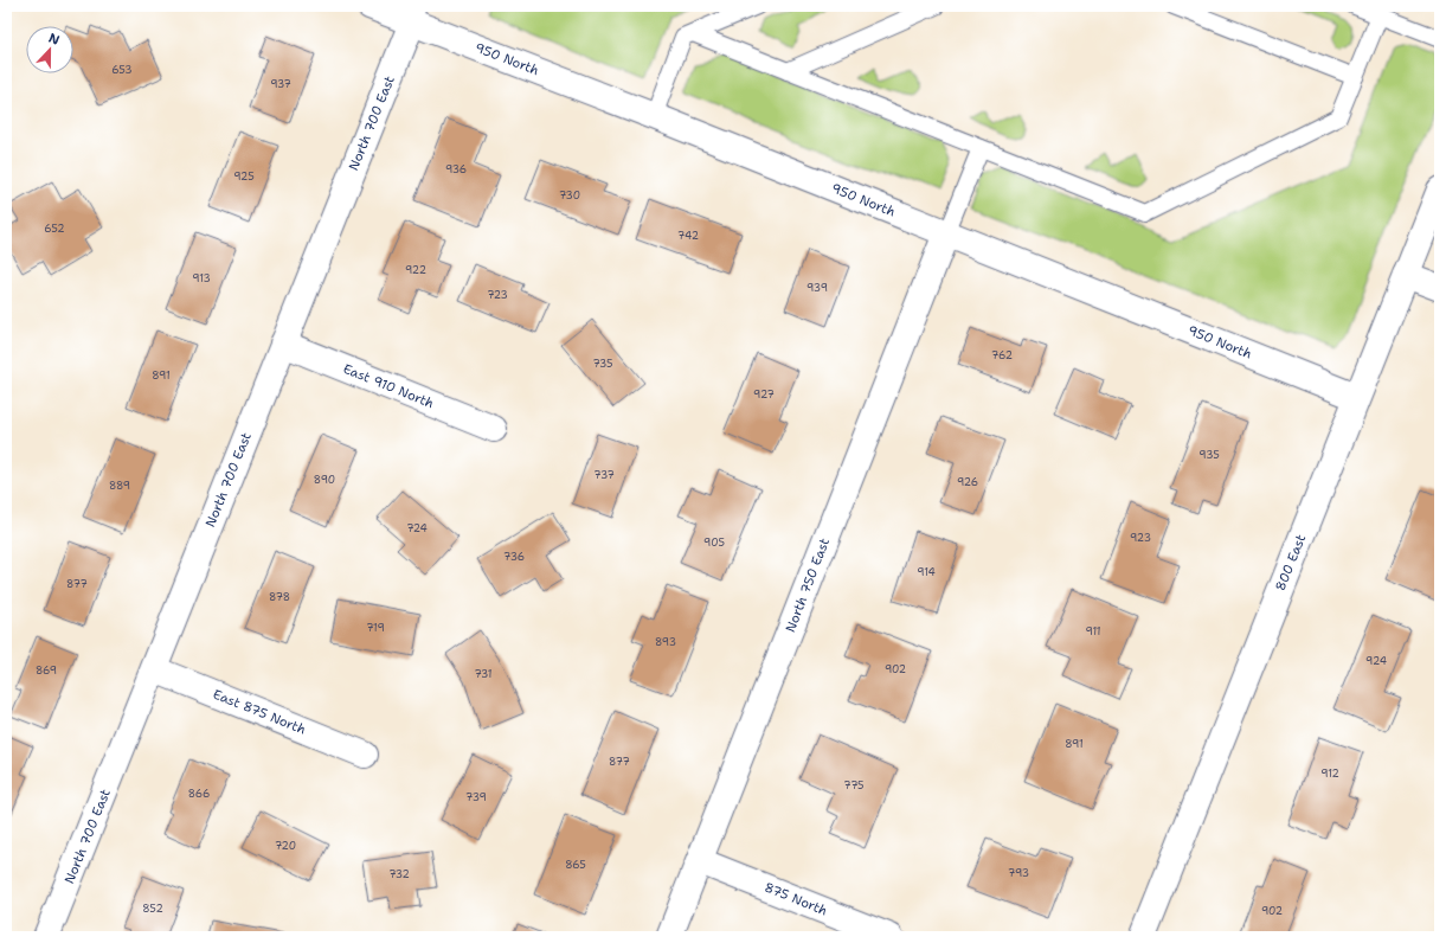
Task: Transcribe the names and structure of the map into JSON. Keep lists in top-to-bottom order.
{
  "streets": {
    "street": [
      "950 North",
      "North 700 East",
      "East 910 North",
      "800 East",
      "North 750 East",
      "East 875 North",
      "875 North"
    ]
  },
  "crossings": [
    ["950 North", "North 700 East"],
    ["950 North", "800 East"],
    ["950 North", "North 750 East"],
    ["North 700 East", "East 910 North"],
    ["North 700 East", "East 875 North"],
    ["North 750 East", "875 North"]
  ],
  "house_numbers": [
    "653",
    "937",
    "936",
    "925",
    "730",
    "652",
    "742",
    "922",
    "913",
    "939",
    "723",
    "762",
    "735",
    "891",
    "927",
    "935",
    "737",
    "890",
    "926",
    "889",
    "724",
    "923",
    "905",
    "736",
    "914",
    "877",
    "878",
    "719",
    "911",
    "893",
    "924",
    "902",
    "869",
    "731",
    "891",
    "877",
    "912",
    "775",
    "866",
    "739",
    "720",
    "865",
    "793",
    "732",
    "852",
    "902"
  ],
  "north": "top"
}
